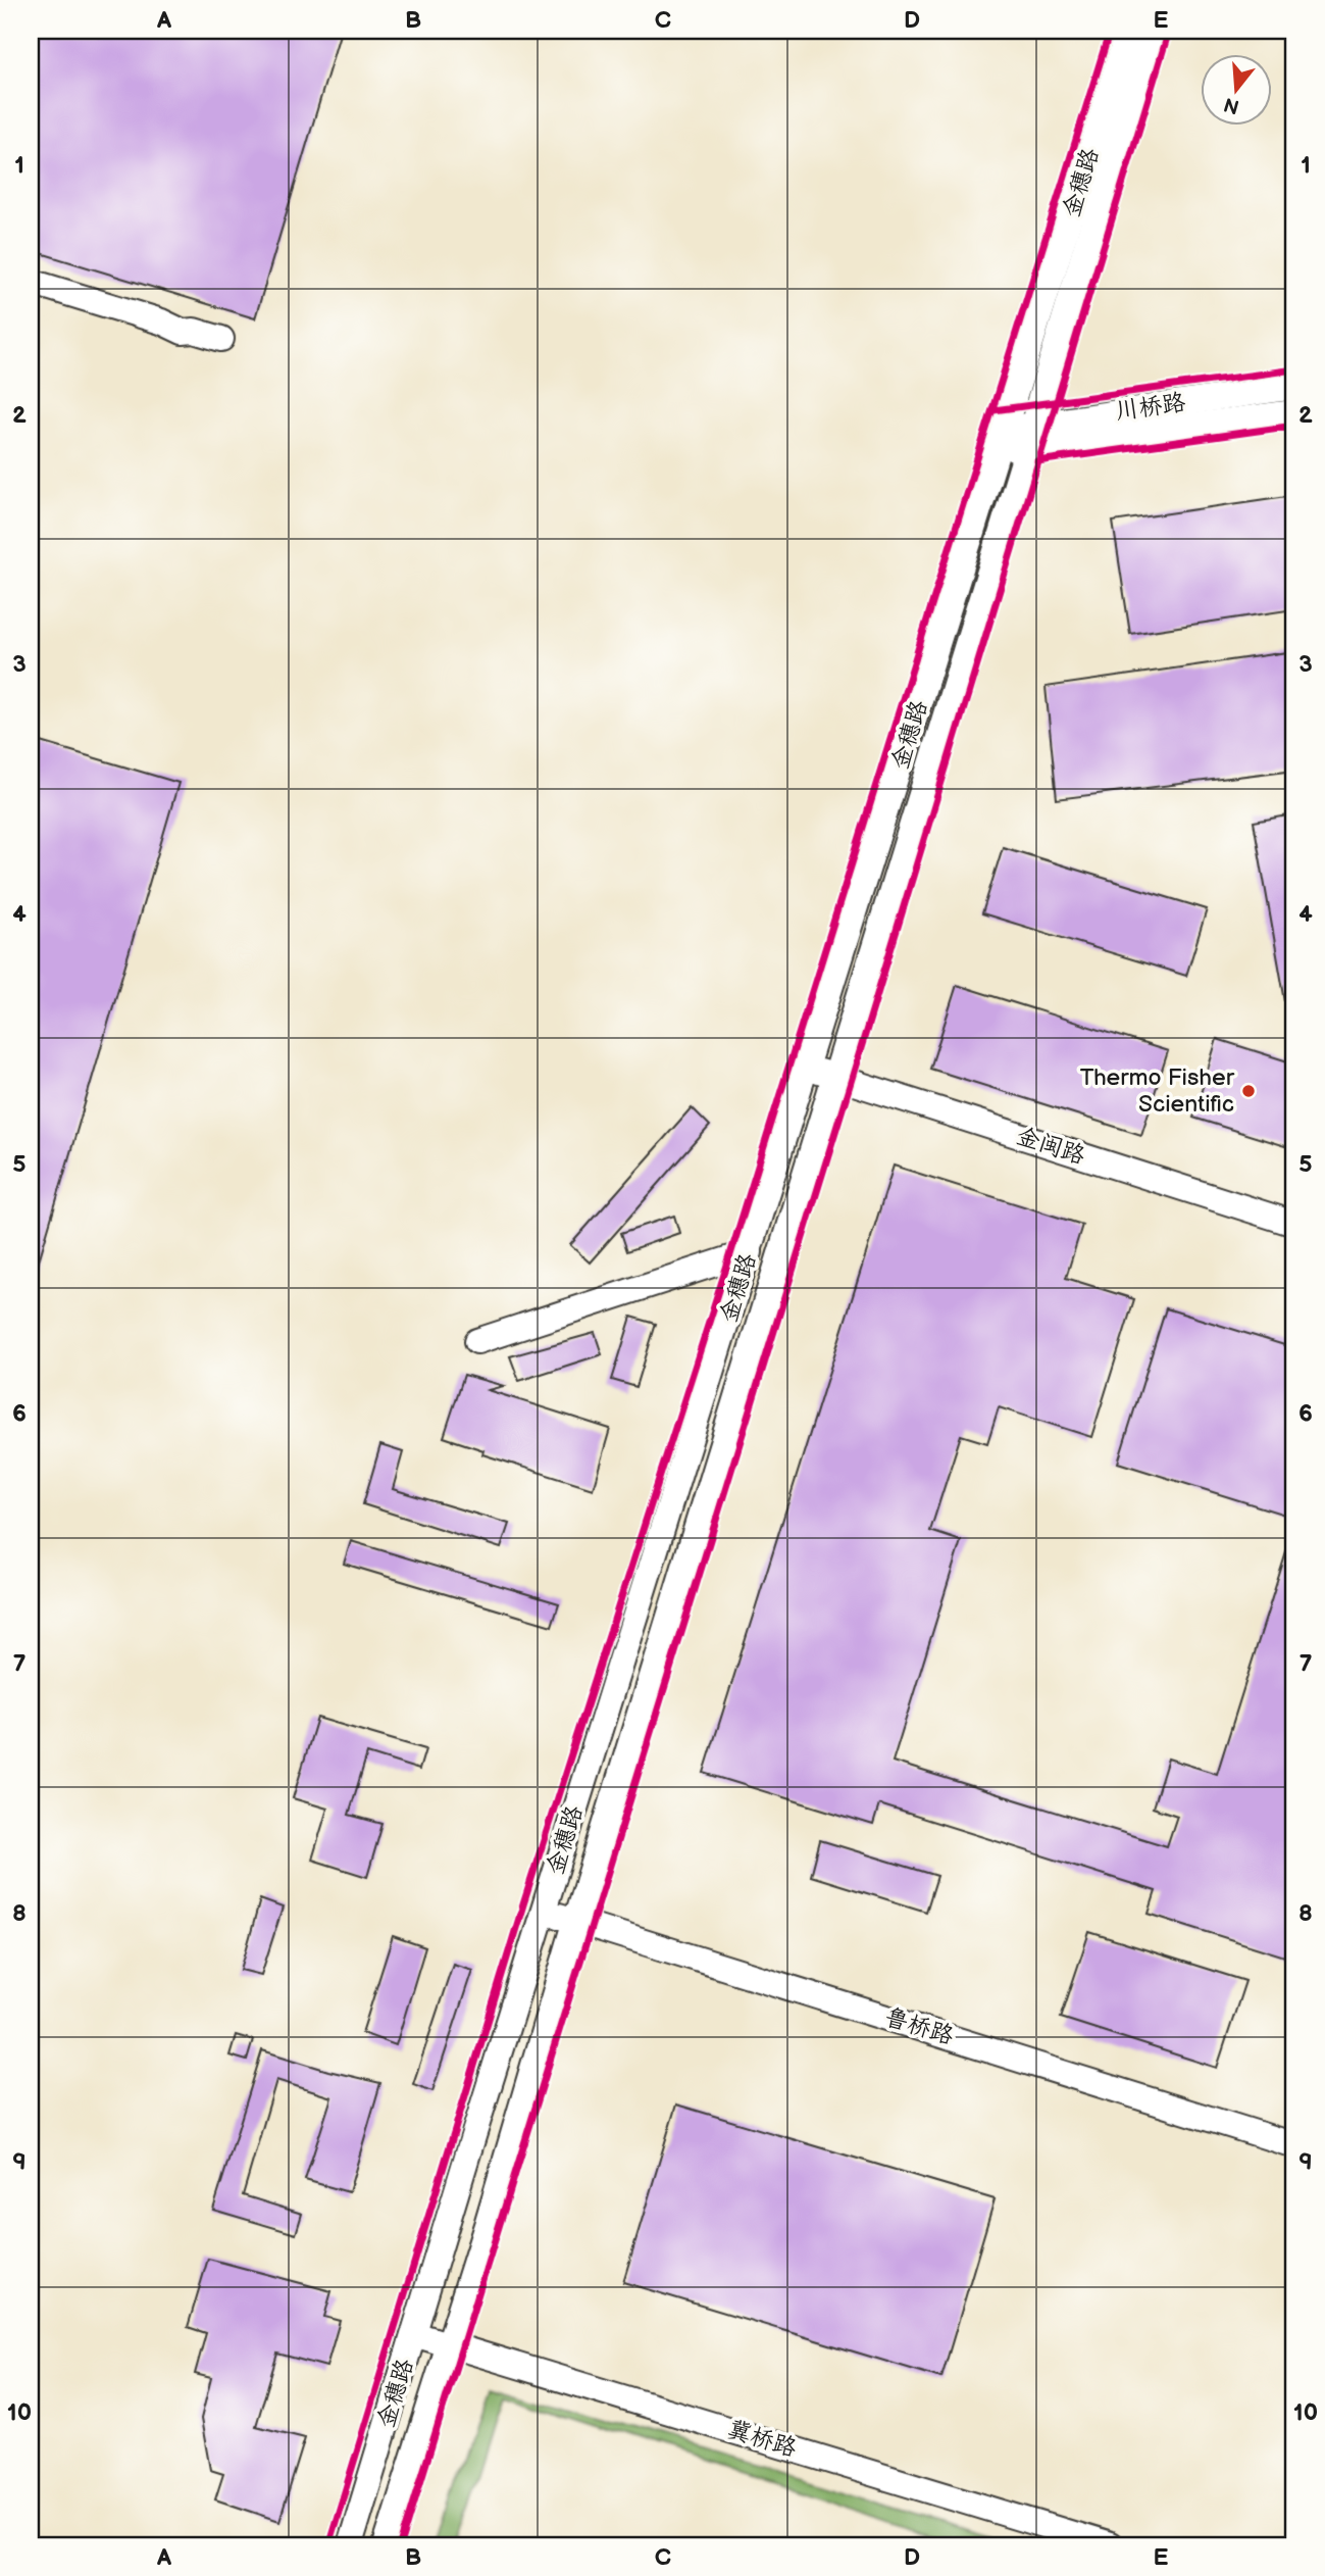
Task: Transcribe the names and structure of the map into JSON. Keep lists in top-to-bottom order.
{
  "streets": {
    "street": [
      "金穗路",
      "川桥路",
      "金闽路",
      "鲁桥路",
      "冀桥路"
    ]
  },
  "crossings": [
    ["金穗路", "川桥路"],
    ["金穗路", "金闽路"],
    ["金穗路", "鲁桥路"],
    ["金穗路", "冀桥路"]
  ],
  "places": ["Thermo Fisher Scientific"],
  "north": "bottom",
  "grid": {
    "columns": [
      "A",
      "B",
      "C",
      "D",
      "E"
    ],
    "rows": [
      "1",
      "2",
      "3",
      "4",
      "5",
      "6",
      "7",
      "8",
      "9",
      "10"
    ]
  }
}
